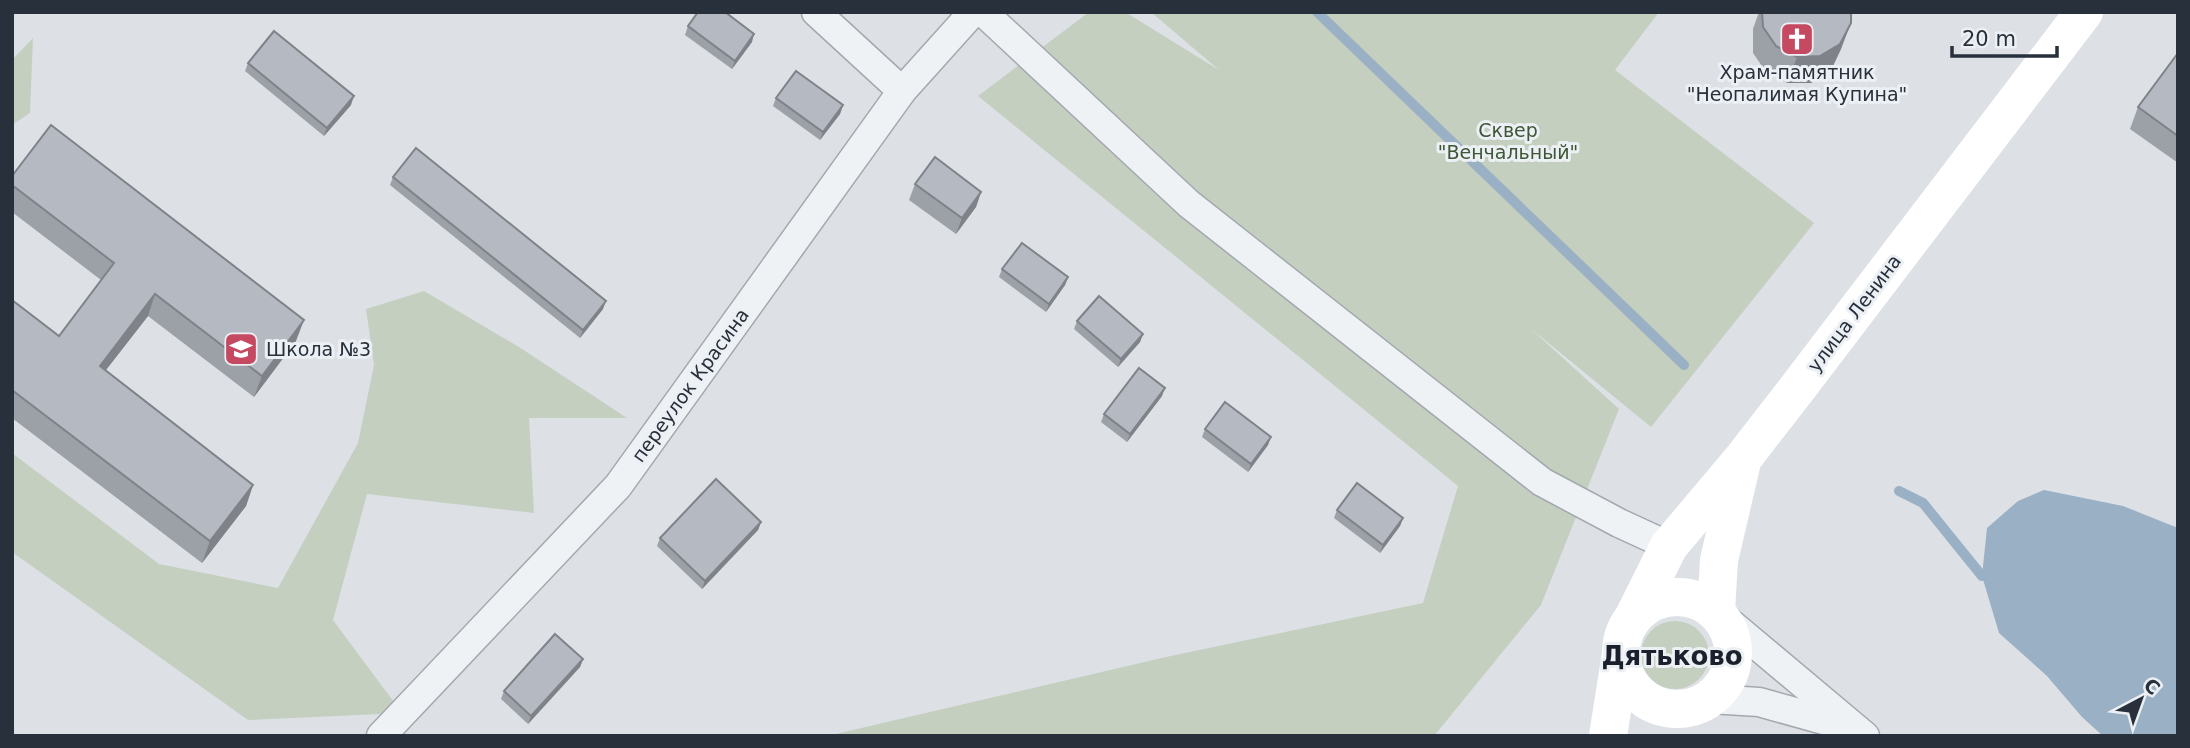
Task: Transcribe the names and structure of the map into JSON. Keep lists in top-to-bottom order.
{
  "streets": {
    "main road": ["улица Ленина"],
    "street": ["переулок Красина"]
  },
  "districts": ["Дятьково"],
  "parks": ["Сквер \"Венчальный\""],
  "places": {
    "church": ["Храм-памятник \"Неопалимая Купина\""],
    "school or university": ["Школа №3"]
  },
  "scale_bar": "20 m",
  "north": "top right"
}
